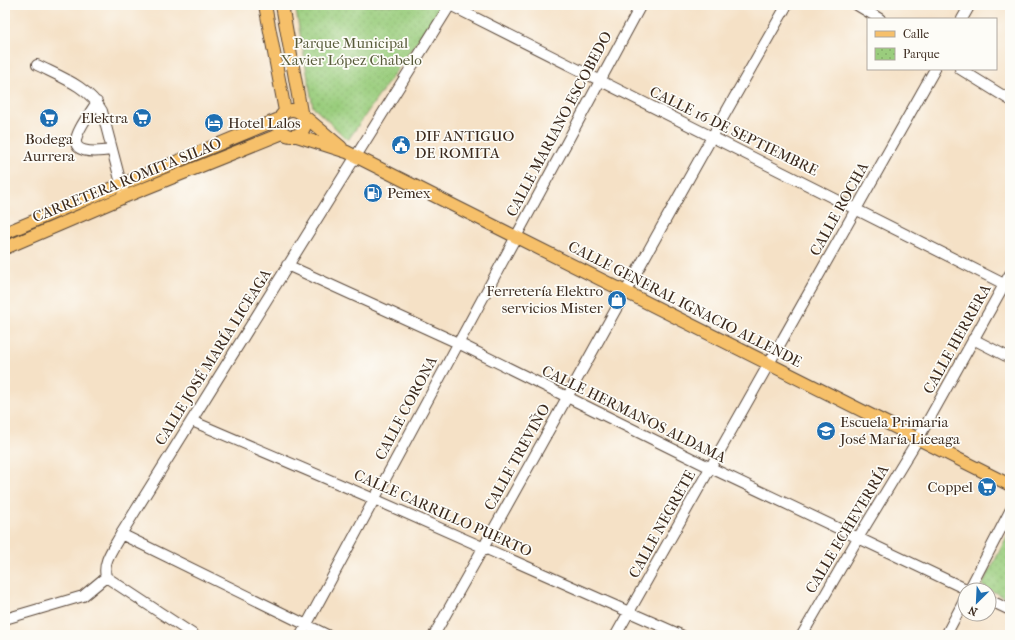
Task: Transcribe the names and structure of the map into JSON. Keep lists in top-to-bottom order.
{
  "streets": {
    "main road": ["CARRETERA ROMITA SILAO", "CALLE GENERAL IGNACIO ALLENDE"],
    "street": [
      "CALLE MARIANO ESCOBEDO",
      "CALLE 16 DE SEPTIEMBRE",
      "CALLE ROCHA",
      "CALLE HERRERA",
      "CALLE JOSÉ MARÍA LICEAGA",
      "CALLE CORONA",
      "CALLE HERMANOS ALDAMA",
      "CALLE TREVIÑO",
      "CALLE CARRILLO PUERTO",
      "CALLE NEGRETE",
      "CALLE ECHEVERRÍA"
    ]
  },
  "crossings": [
    ["CALLE MARIANO ESCOBEDO", "CALLE 16 DE SEPTIEMBRE"],
    ["CALLE MARIANO ESCOBEDO", "CALLE GENERAL IGNACIO ALLENDE"],
    ["CALLE MARIANO ESCOBEDO", "CALLE CORONA"],
    ["CALLE 16 DE SEPTIEMBRE", "CALLE ROCHA"],
    ["CALLE 16 DE SEPTIEMBRE", "CALLE HERRERA"],
    ["CALLE 16 DE SEPTIEMBRE", "CALLE JOSÉ MARÍA LICEAGA"],
    ["CALLE 16 DE SEPTIEMBRE", "CALLE TREVIÑO"],
    ["CARRETERA ROMITA SILAO", "CALLE GENERAL IGNACIO ALLENDE"],
    ["CALLE ROCHA", "CALLE GENERAL IGNACIO ALLENDE"],
    ["CALLE ROCHA", "CALLE NEGRETE"],
    ["CALLE GENERAL IGNACIO ALLENDE", "CALLE HERRERA"],
    ["CALLE GENERAL IGNACIO ALLENDE", "CALLE JOSÉ MARÍA LICEAGA"],
    ["CALLE GENERAL IGNACIO ALLENDE", "CALLE CORONA"],
    ["CALLE GENERAL IGNACIO ALLENDE", "CALLE TREVIÑO"],
    ["CALLE GENERAL IGNACIO ALLENDE", "CALLE NEGRETE"],
    ["CALLE GENERAL IGNACIO ALLENDE", "CALLE ECHEVERRÍA"],
    ["CALLE HERRERA", "CALLE ECHEVERRÍA"],
    ["CALLE JOSÉ MARÍA LICEAGA", "CALLE HERMANOS ALDAMA"],
    ["CALLE JOSÉ MARÍA LICEAGA", "CALLE CARRILLO PUERTO"],
    ["CALLE CORONA", "CALLE HERMANOS ALDAMA"],
    ["CALLE CORONA", "CALLE CARRILLO PUERTO"],
    ["CALLE HERMANOS ALDAMA", "CALLE TREVIÑO"],
    ["CALLE HERMANOS ALDAMA", "CALLE NEGRETE"],
    ["CALLE HERMANOS ALDAMA", "CALLE ECHEVERRÍA"],
    ["CALLE TREVIÑO", "CALLE CARRILLO PUERTO"],
    ["CALLE CARRILLO PUERTO", "CALLE NEGRETE"]
  ],
  "parks": ["Parque Municipal Xavier López Chabelo"],
  "places": {
    "supermarket": ["Bodega Aurrera", "Elektra", "Coppel"],
    "hotel": ["Hotel Lalos"],
    "public building": ["DIF ANTIGUO DE ROMITA"],
    "fuel station": ["Pemex"],
    "shop": ["Ferretería Elektro servicios Mister"],
    "school or university": ["Escuela Primaria José María Liceaga"]
  },
  "legend": ["Calle", "Parque"],
  "north": "bottom left"
}
